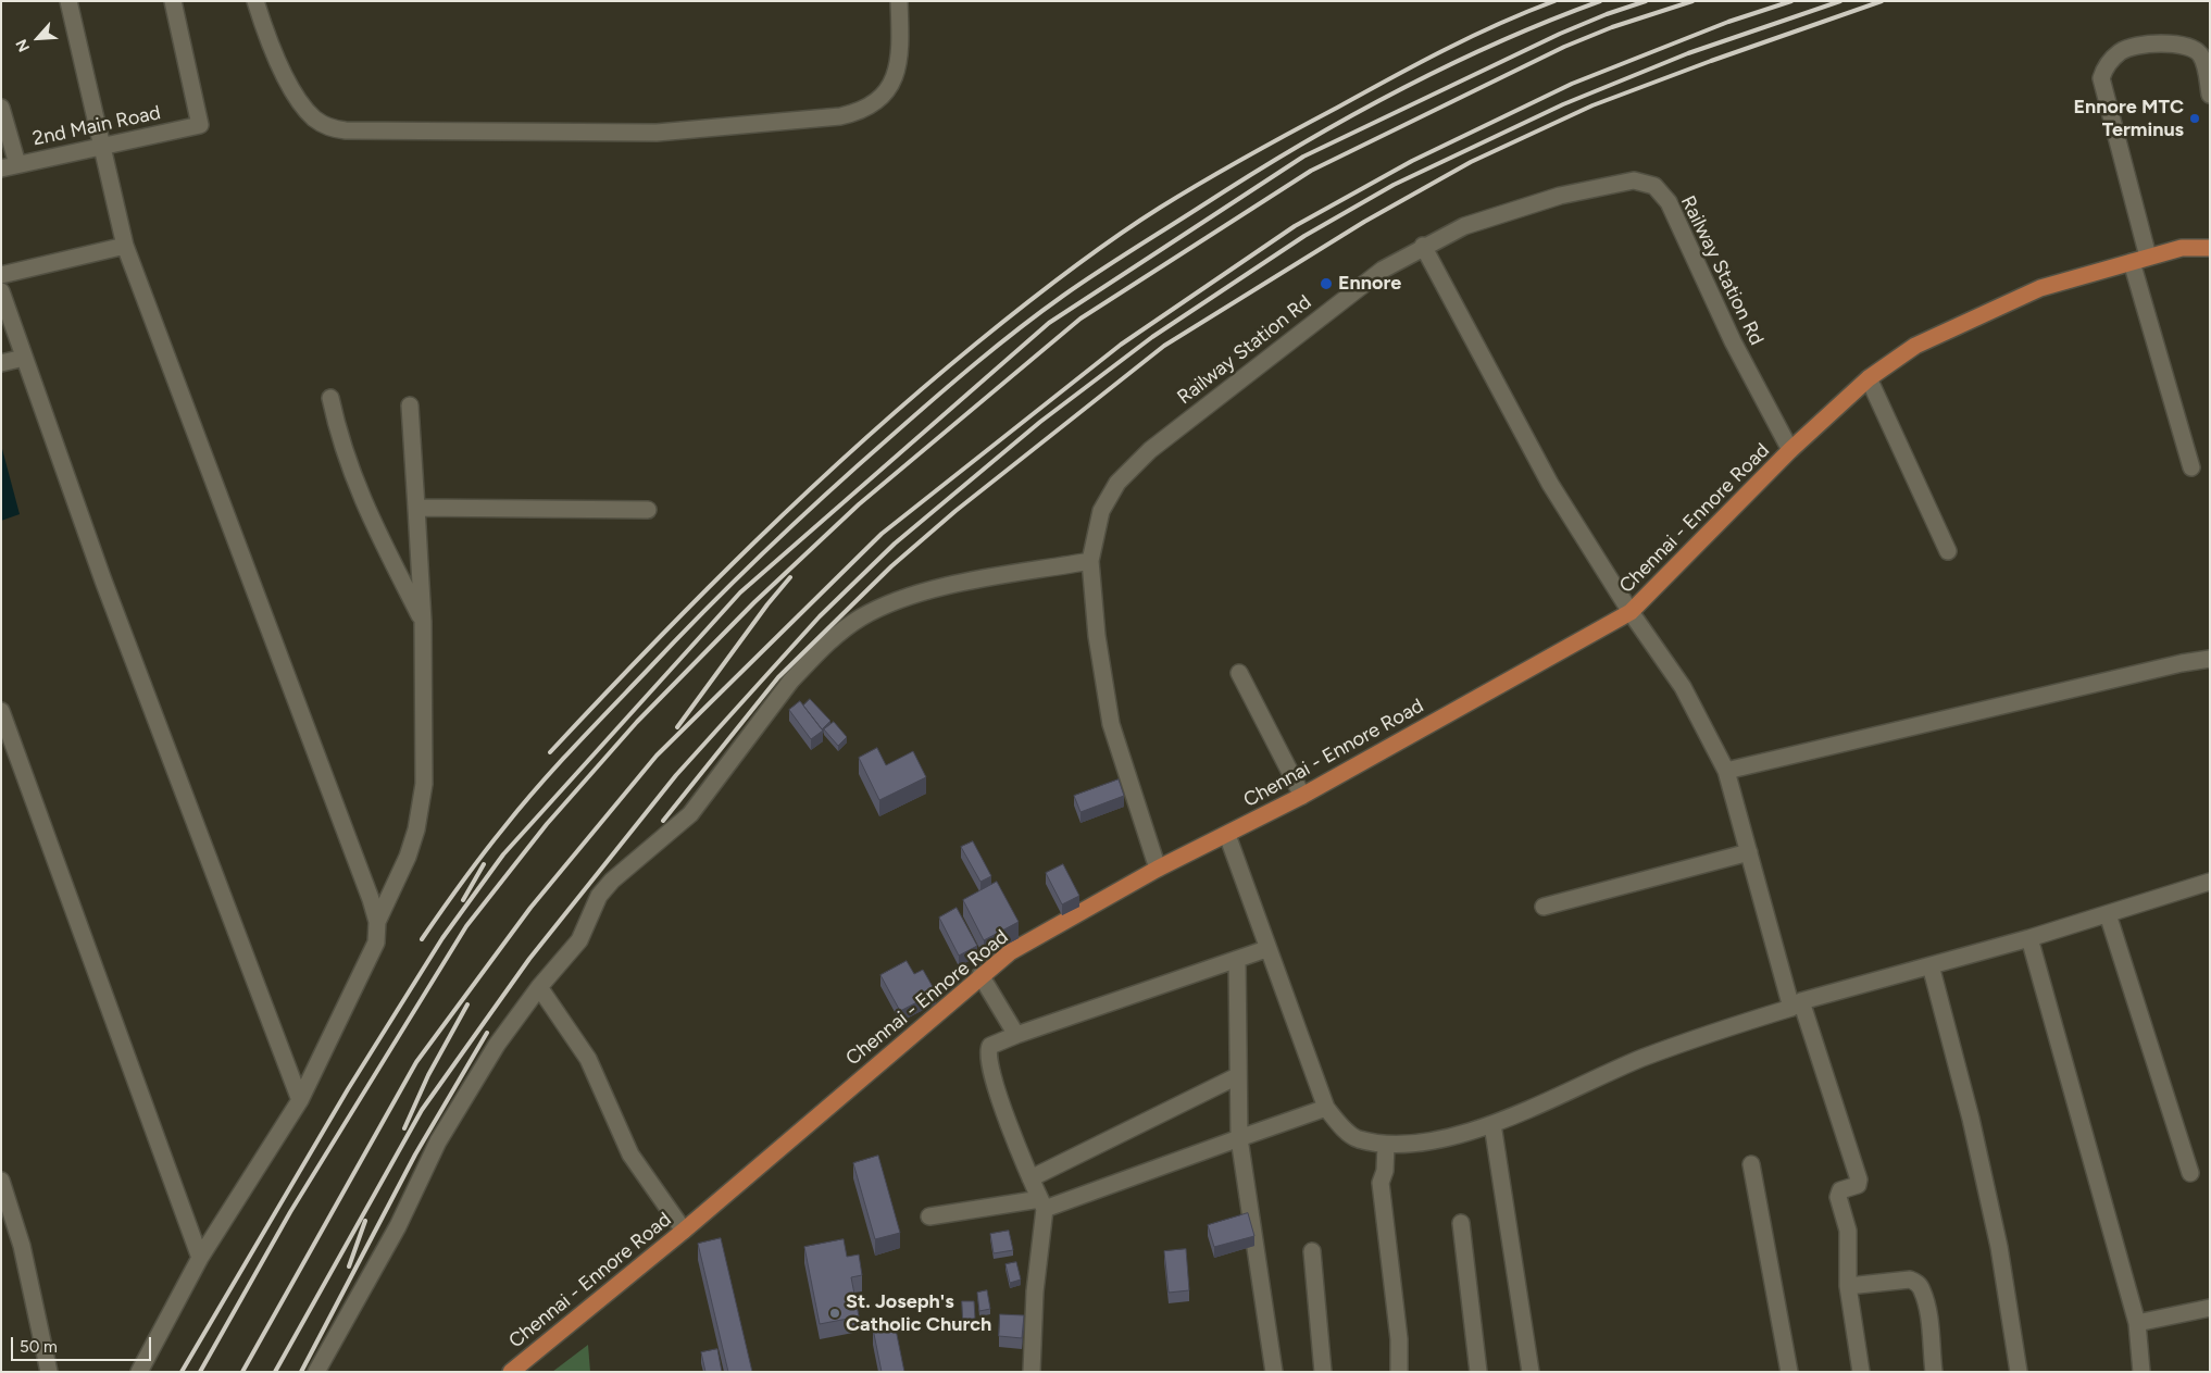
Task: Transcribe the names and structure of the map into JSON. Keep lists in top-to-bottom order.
{
  "streets": {
    "main road": ["Chennai - Ennore Road"],
    "street": ["2nd Main Road", "Railway Station Rd"]
  },
  "crossings": [
    ["Railway Station Rd", "Chennai - Ennore Road"]
  ],
  "places": ["Ennore MTC Terminus", "Ennore", "St. Joseph's Catholic Church"],
  "scale_bar": "50 m",
  "north": "bottom left"
}
